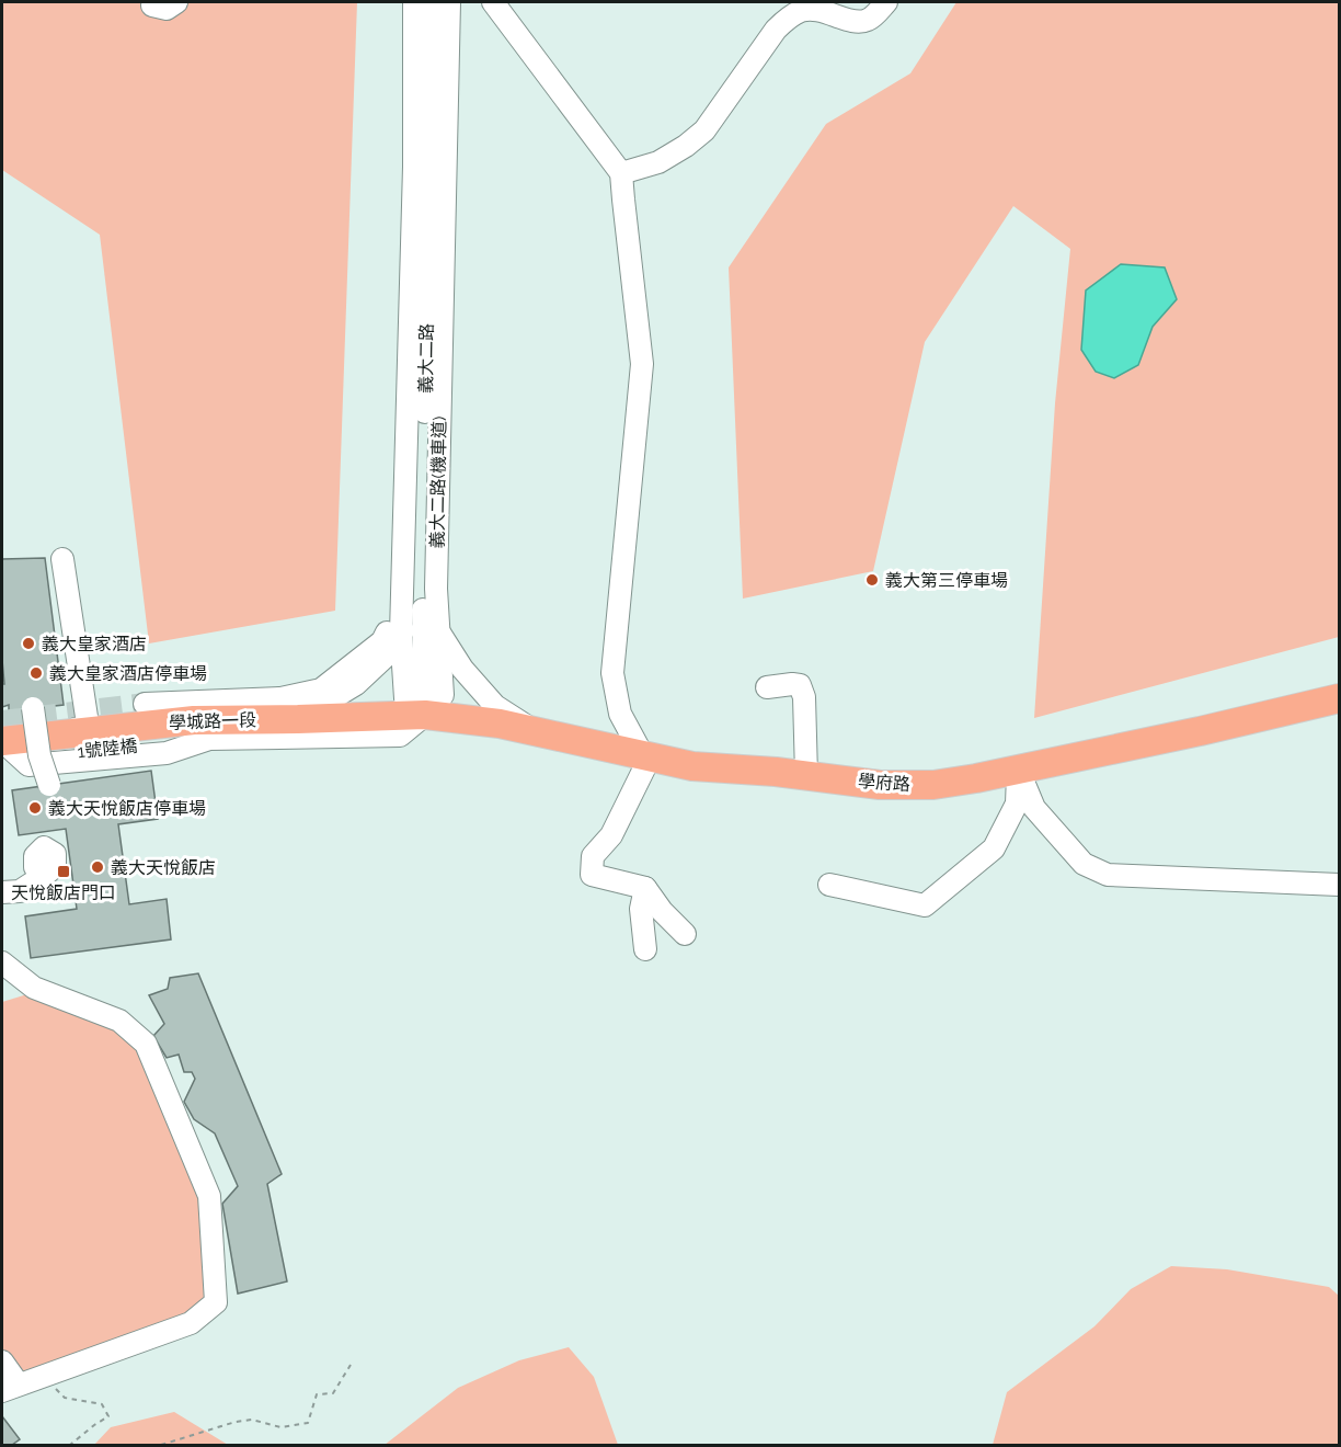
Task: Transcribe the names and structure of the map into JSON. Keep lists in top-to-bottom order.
{
  "streets": {
    "main road": ["學城路一段", "學府路"],
    "street": ["義大二路", "義大二路(機車道)", "1號陸橋"]
  },
  "crossings": [
    ["義大二路", "義大二路(機車道)"],
    ["義大二路", "學城路一段"],
    ["義大二路", "學府路"],
    ["義大二路(機車道)", "學城路一段"],
    ["義大二路(機車道)", "學府路"],
    ["學城路一段", "1號陸橋"],
    ["學城路一段", "學府路"]
  ],
  "places": {
    "other": [
      "義大第三停車場",
      "義大皇家酒店",
      "義大皇家酒店停車場",
      "義大天悅飯店停車場",
      "義大天悅飯店"
    ],
    "transit": ["天悅飯店門口"]
  }
}
